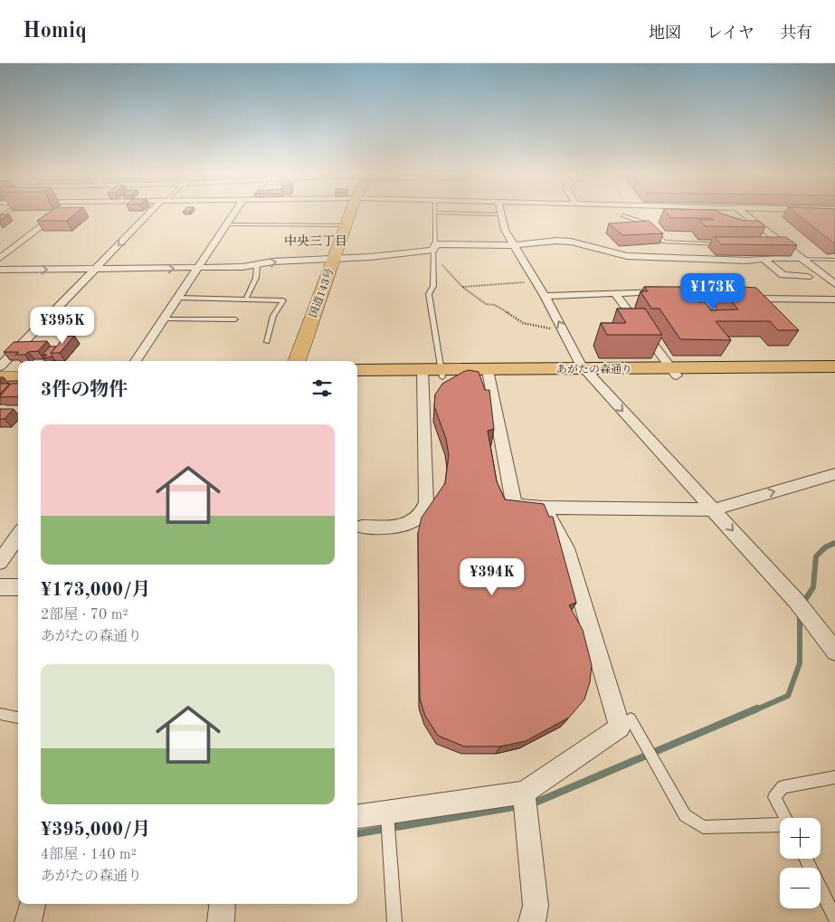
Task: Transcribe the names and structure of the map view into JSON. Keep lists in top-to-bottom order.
{
  "streets": {
    "highway": ["国道143号"],
    "main road": ["あがたの森通り"]
  },
  "districts": ["中央三丁目"],
  "page": {
    "header": "Homiq",
    "nav": ["地図", "レイヤ", "共有"],
    "price": ["¥173K", "¥395K", "¥394K"],
    "heading": "3件の物件",
    "list": [
      {
        "name": "¥173,000/月",
        "note": "2部屋 · 70 m² · あがたの森通り"
      },
      {
        "name": "¥395,000/月",
        "note": "4部屋 · 140 m² · あがたの森通り"
      }
    ],
    "map_buttons": ["+", "−"]
  }
}
